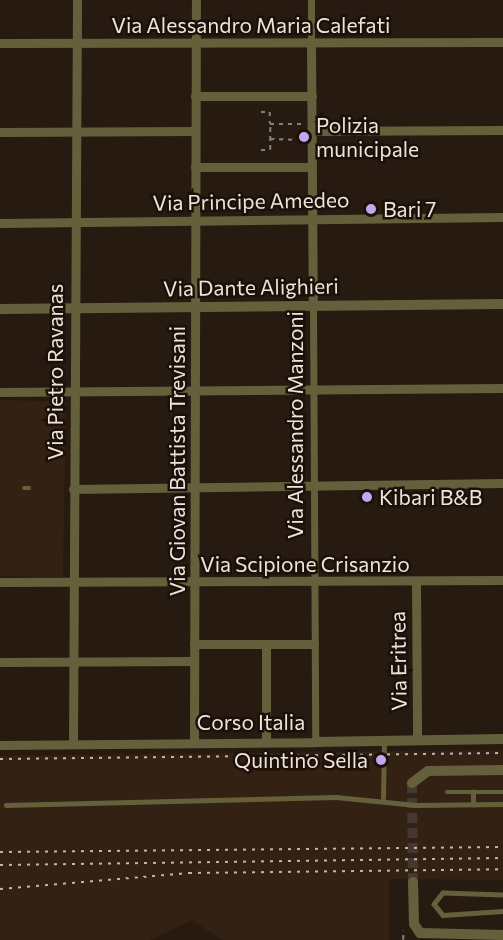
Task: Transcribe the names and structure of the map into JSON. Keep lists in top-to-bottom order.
{
  "streets": {
    "street": [
      "Via Alessandro Maria Calefati",
      "Via Principe Amedeo",
      "Via Dante Alighieri",
      "Via Pietro Ravanas",
      "Via Alessandro Manzoni",
      "Via Giovan Battista Trevisani",
      "Via Scipione Crisanzio",
      "Via Eritrea",
      "Corso Italia"
    ]
  },
  "crossings": [
    ["Via Alessandro Maria Calefati", "Via Pietro Ravanas"],
    ["Via Alessandro Maria Calefati", "Via Alessandro Manzoni"],
    ["Via Alessandro Maria Calefati", "Via Giovan Battista Trevisani"],
    ["Via Principe Amedeo", "Via Pietro Ravanas"],
    ["Via Principe Amedeo", "Via Alessandro Manzoni"],
    ["Via Principe Amedeo", "Via Giovan Battista Trevisani"],
    ["Via Dante Alighieri", "Via Pietro Ravanas"],
    ["Via Dante Alighieri", "Via Alessandro Manzoni"],
    ["Via Dante Alighieri", "Via Giovan Battista Trevisani"],
    ["Via Pietro Ravanas", "Via Scipione Crisanzio"],
    ["Via Pietro Ravanas", "Corso Italia"],
    ["Via Alessandro Manzoni", "Via Scipione Crisanzio"],
    ["Via Alessandro Manzoni", "Corso Italia"],
    ["Via Giovan Battista Trevisani", "Via Scipione Crisanzio"],
    ["Via Giovan Battista Trevisani", "Corso Italia"],
    ["Via Scipione Crisanzio", "Via Eritrea"],
    ["Via Eritrea", "Corso Italia"]
  ],
  "places": [
    "Polizia municipale",
    "Bari 7",
    "Kibari B&B",
    "Quintino Sella"
  ]
}
